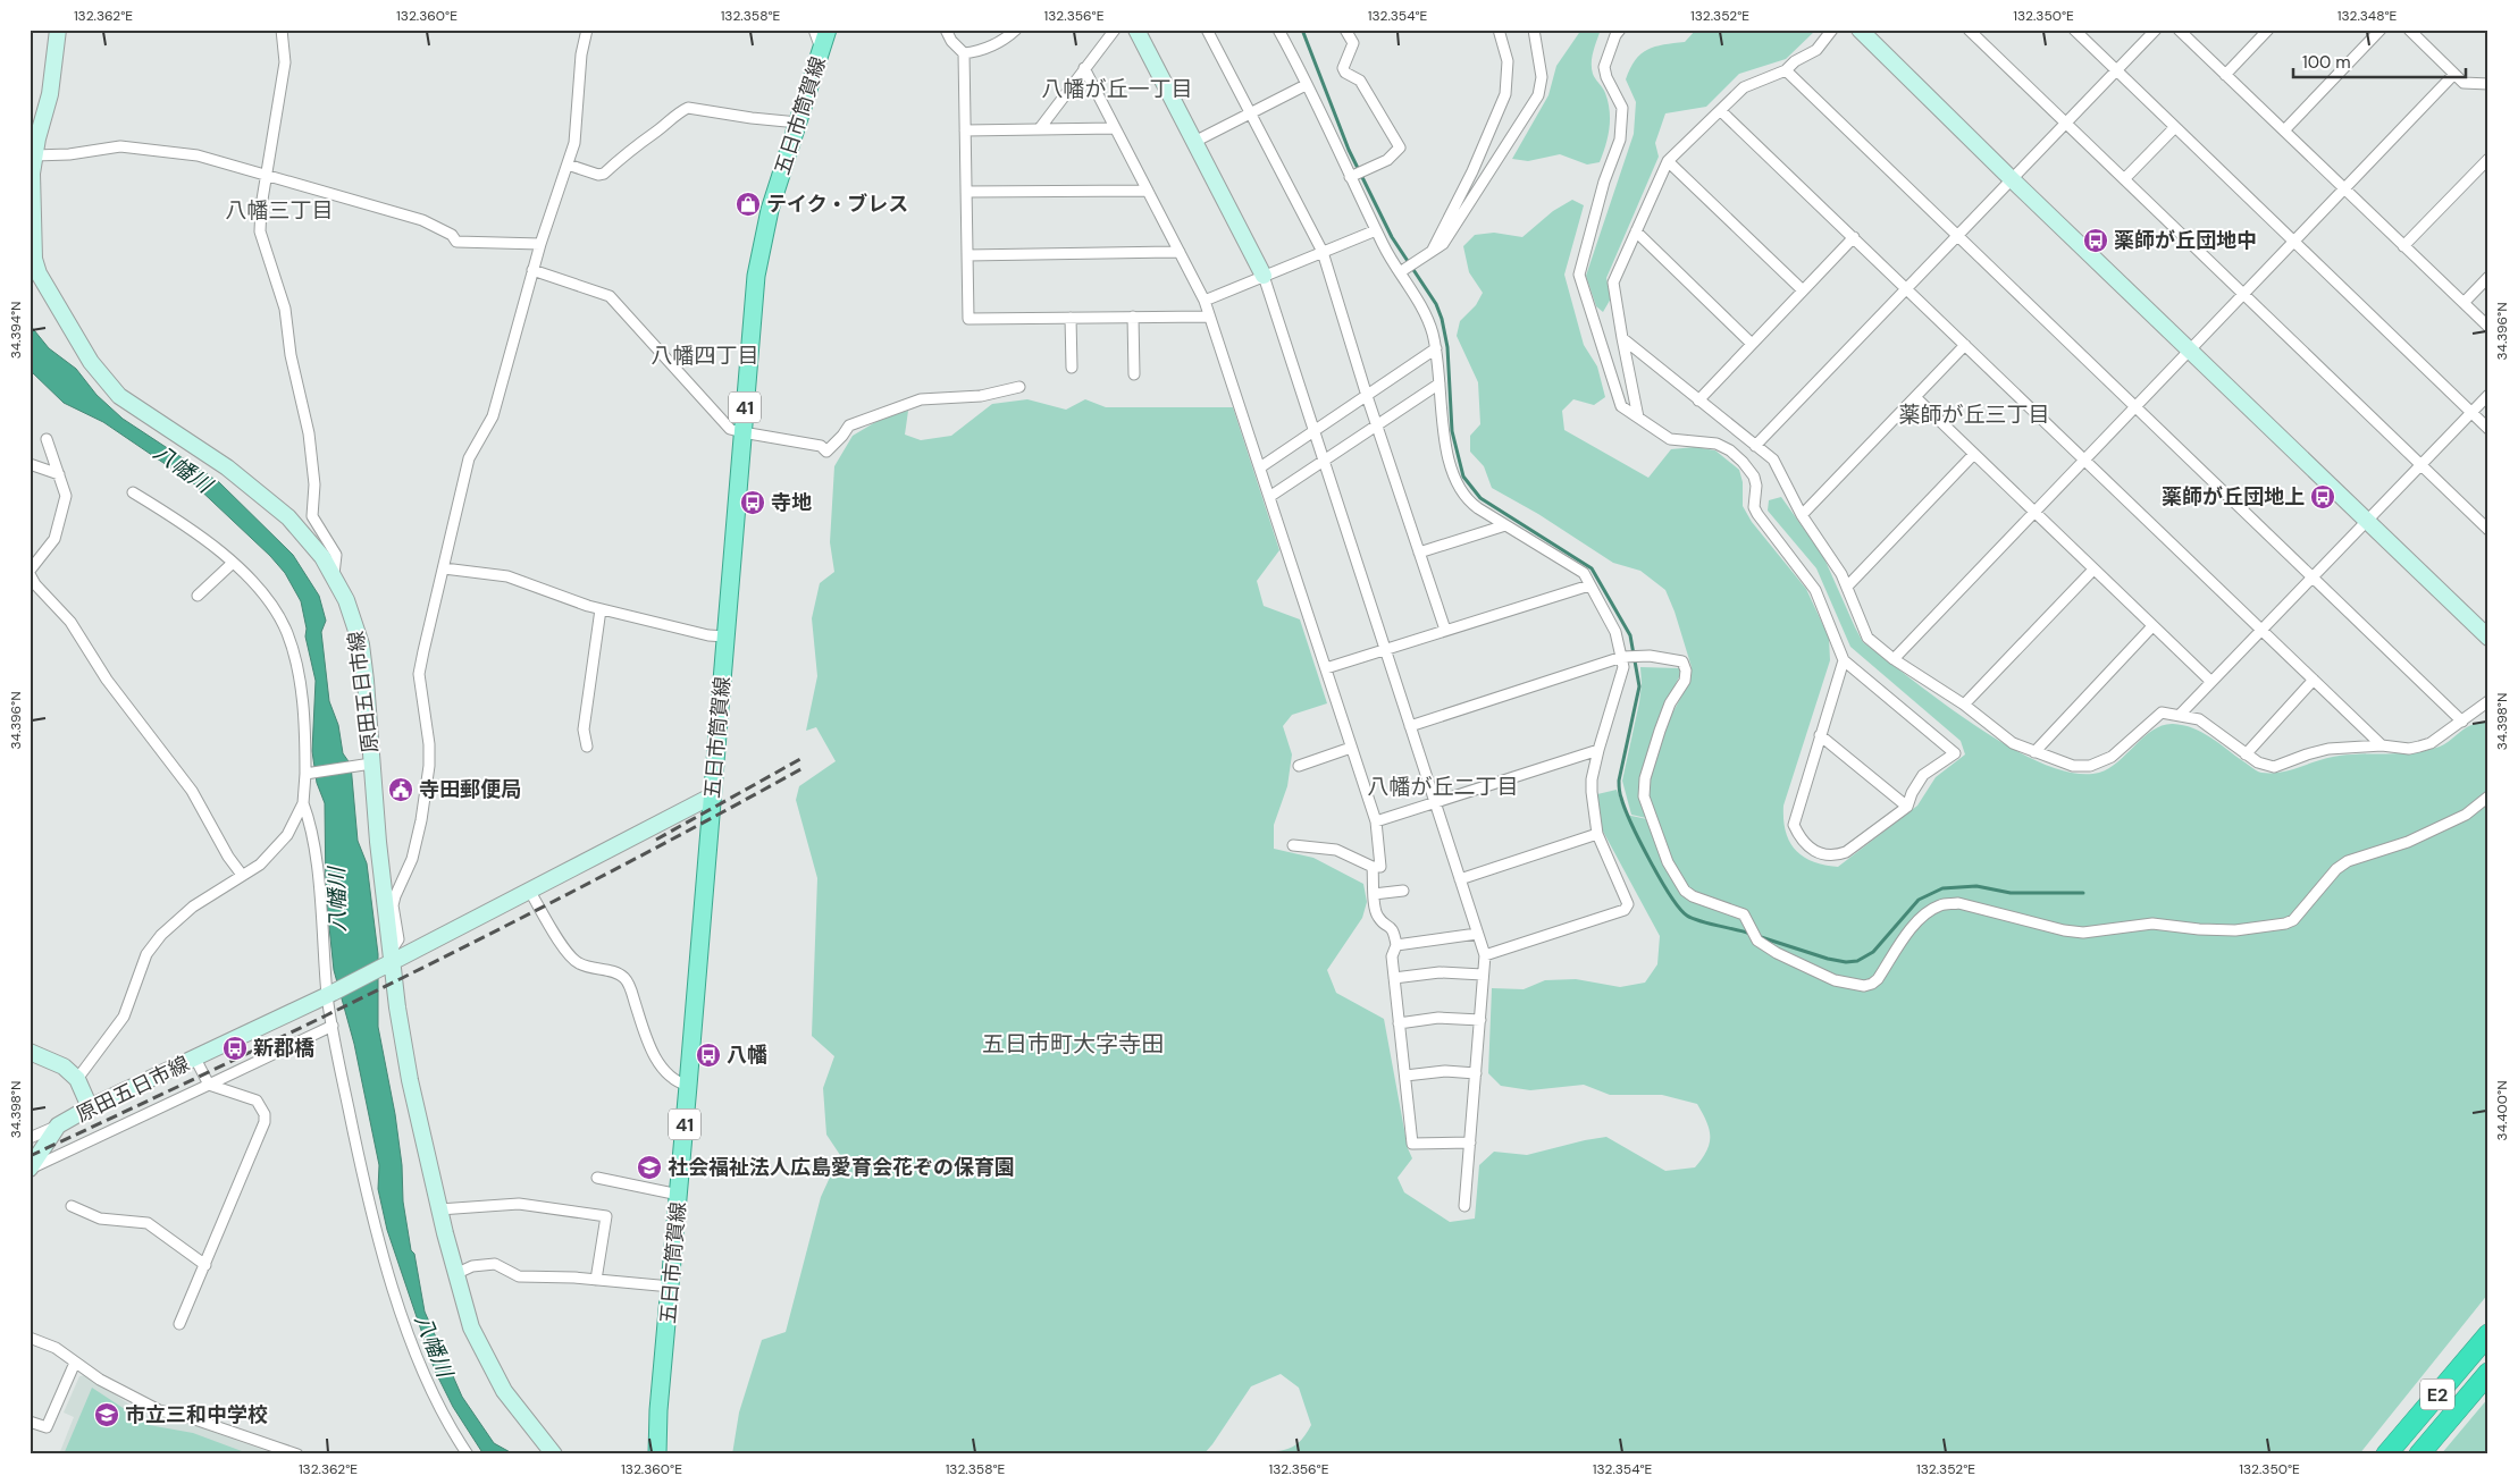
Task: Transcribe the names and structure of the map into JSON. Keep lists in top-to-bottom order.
{
  "streets": {
    "highway": ["E2"],
    "main road": ["五日市筒賀線", "41"],
    "street": ["原田五日市線"]
  },
  "districts": [
    "八幡が丘一丁目",
    "八幡三丁目",
    "八幡四丁目",
    "薬師が丘三丁目",
    "八幡が丘二丁目",
    "五日市町大字寺田"
  ],
  "water": ["八幡川"],
  "places": {
    "shop": ["テイク・ブレス"],
    "bus stop": [
      "薬師が丘団地中",
      "薬師が丘団地上",
      "寺地",
      "新郡橋",
      "八幡"
    ],
    "public building": ["寺田郵便局"],
    "school or university": ["社会福祉法人広島愛育会花ぞの保育園", "市立三和中学校"]
  },
  "scale_bar": "100 m",
  "coordinates": [
    "132.362°E",
    "132.360°E",
    "132.358°E",
    "132.356°E",
    "132.354°E",
    "132.352°E",
    "132.350°E",
    "132.348°E",
    "34.394°N",
    "34.396°N",
    "34.398°N",
    "34.400°N"
  ]
}
